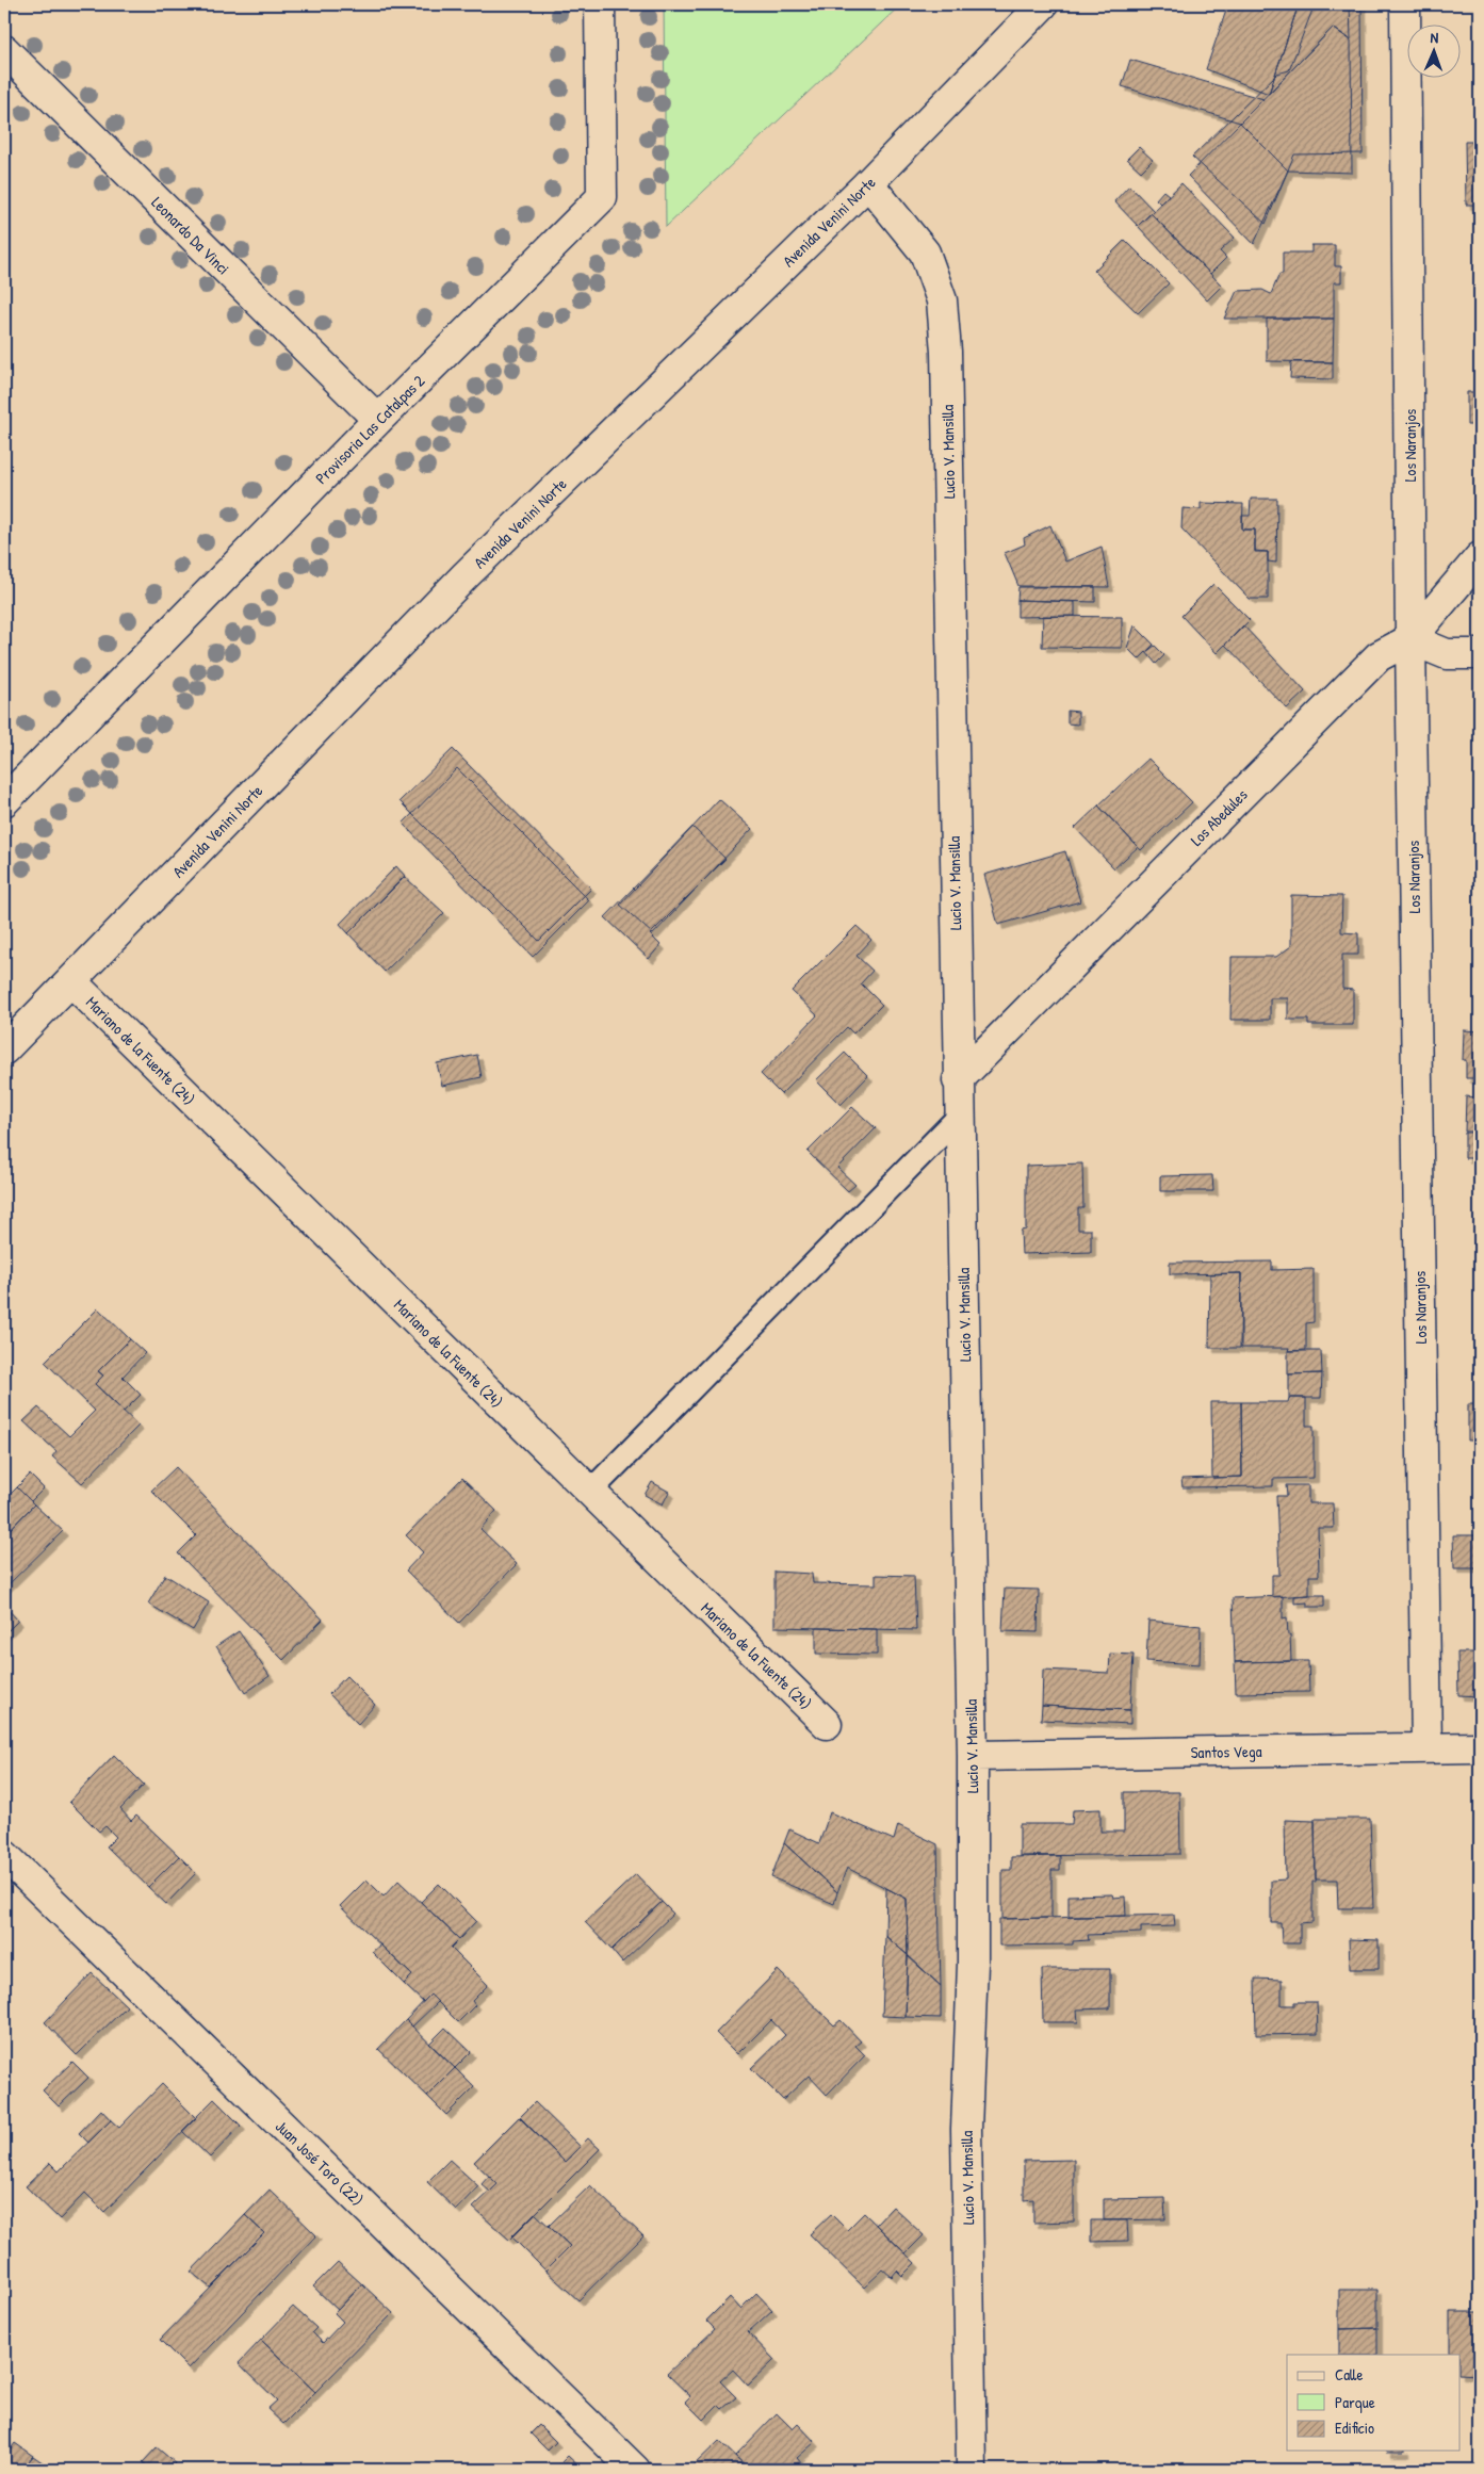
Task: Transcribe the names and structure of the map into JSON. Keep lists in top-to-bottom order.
{
  "streets": {
    "main road": [
      "Avenida Venini Norte",
      "Leonardo Da Vinci",
      "Provisoria Las Catalpas 2",
      "Los Naranjos",
      "Lucio V. Mansilla",
      "Los Abedules",
      "Mariano de la Fuente (24)",
      "Santos Vega",
      "Juan José Toro (22)"
    ]
  },
  "crossings": [
    ["Avenida Venini Norte", "Lucio V. Mansilla"],
    ["Avenida Venini Norte", "Mariano de la Fuente (24)"],
    ["Leonardo Da Vinci", "Provisoria Las Catalpas 2"],
    ["Los Naranjos", "Los Abedules"],
    ["Los Naranjos", "Santos Vega"],
    ["Lucio V. Mansilla", "Los Abedules"],
    ["Lucio V. Mansilla", "Santos Vega"]
  ],
  "legend": ["Calle", "Parque", "Edificio"],
  "north": "top"
}
